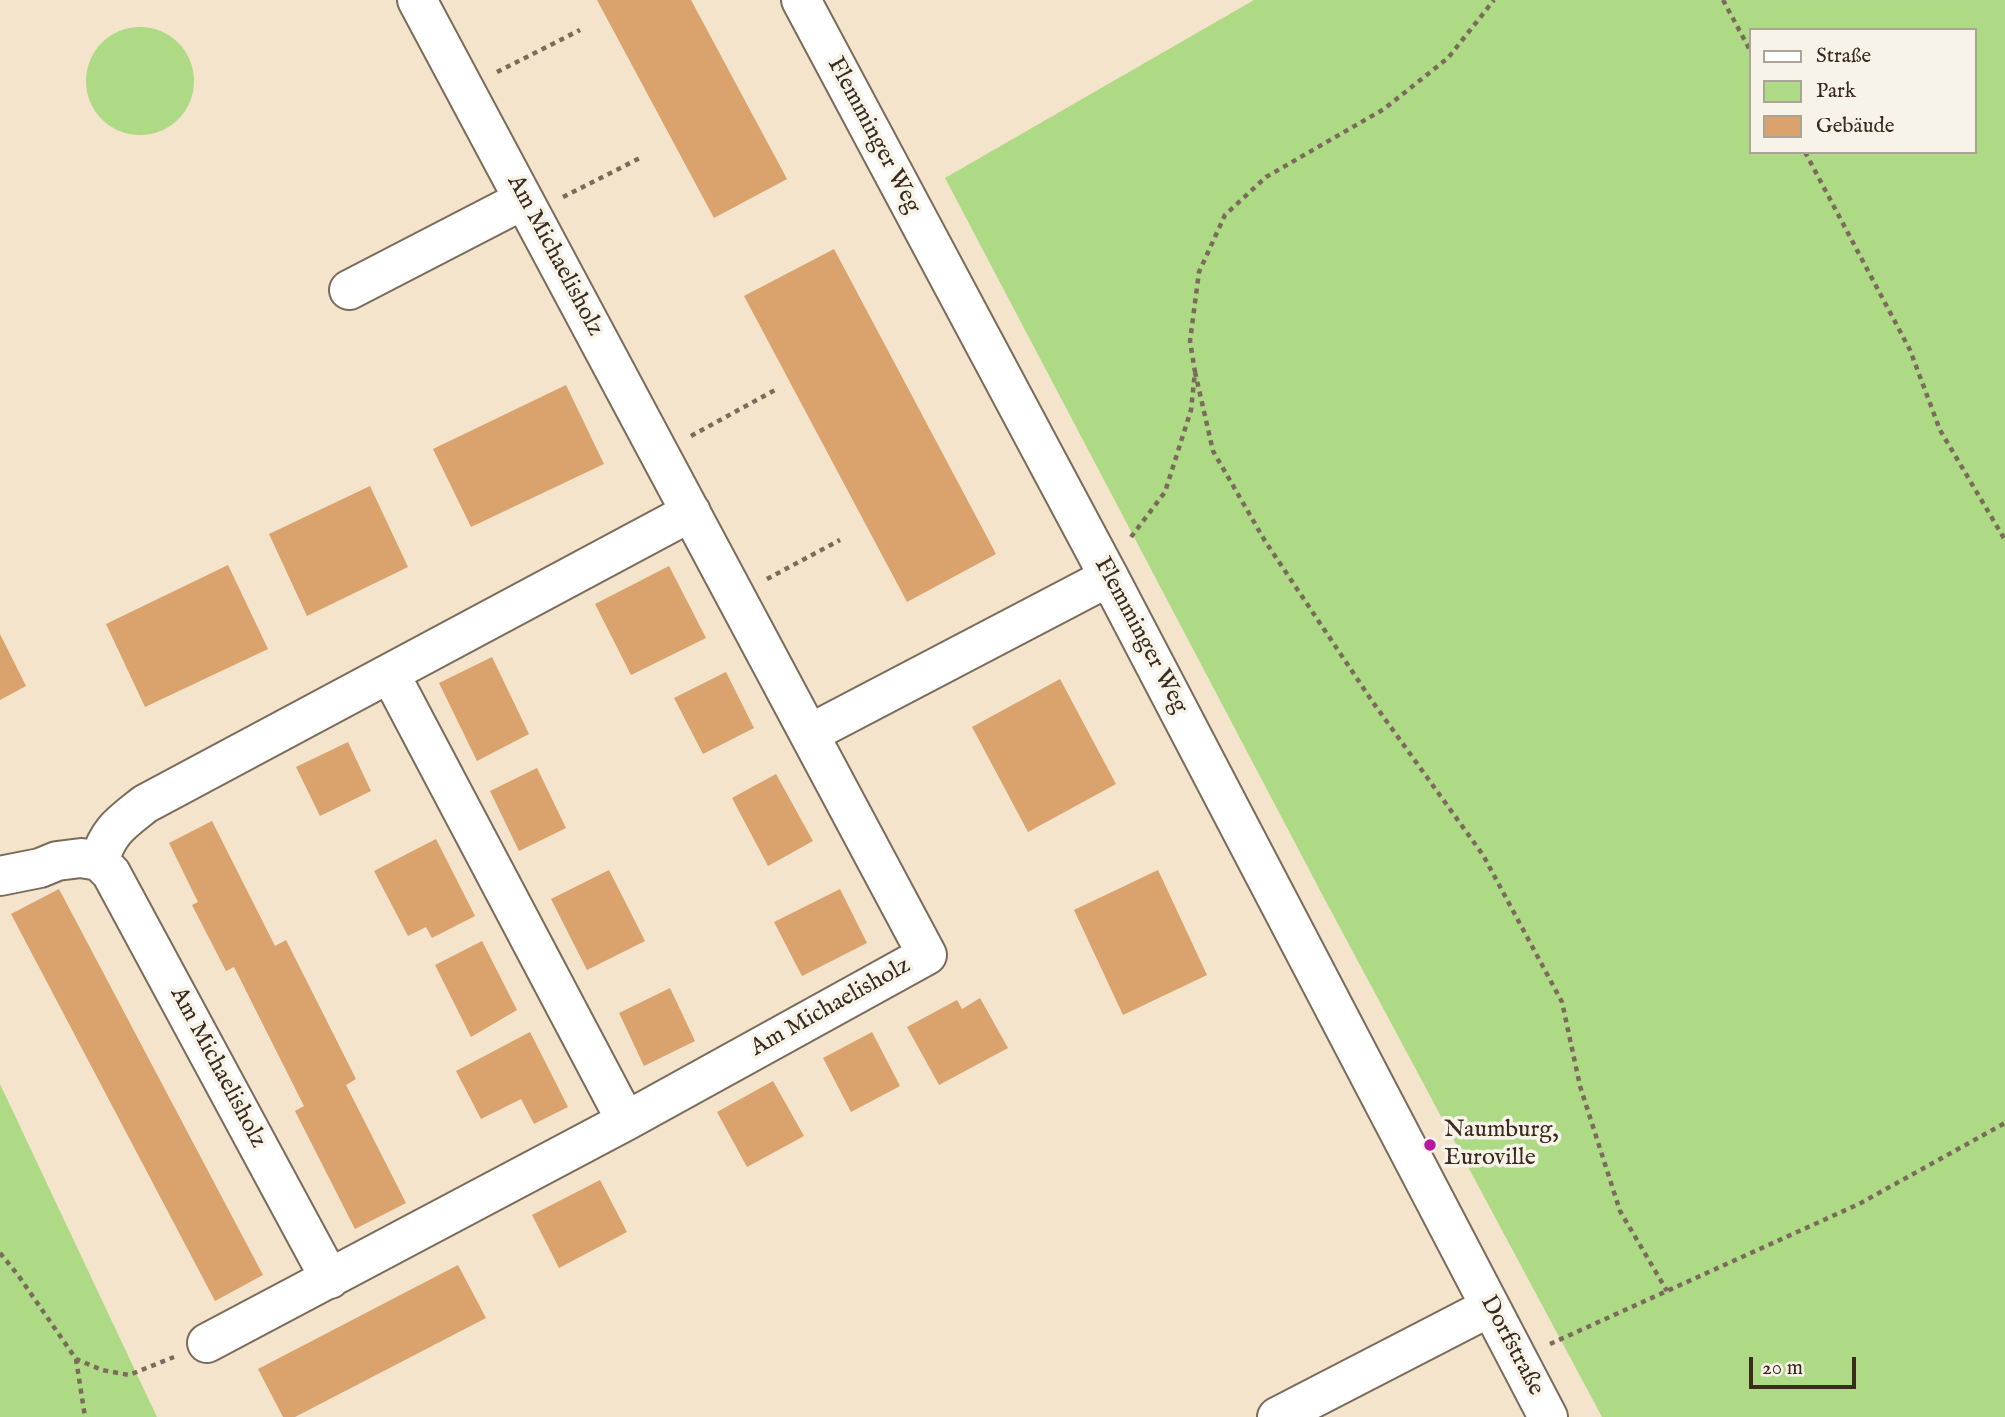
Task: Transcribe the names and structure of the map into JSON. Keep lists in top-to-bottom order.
{
  "streets": {
    "street": ["Flemminger Weg", "Am Michaelisholz", "Dorfstraße"]
  },
  "crossings": [
    ["Flemminger Weg", "Dorfstraße"]
  ],
  "places": ["Naumburg, Euroville"],
  "legend": ["Straße", "Park", "Gebäude"],
  "scale_bar": "20 m"
}
